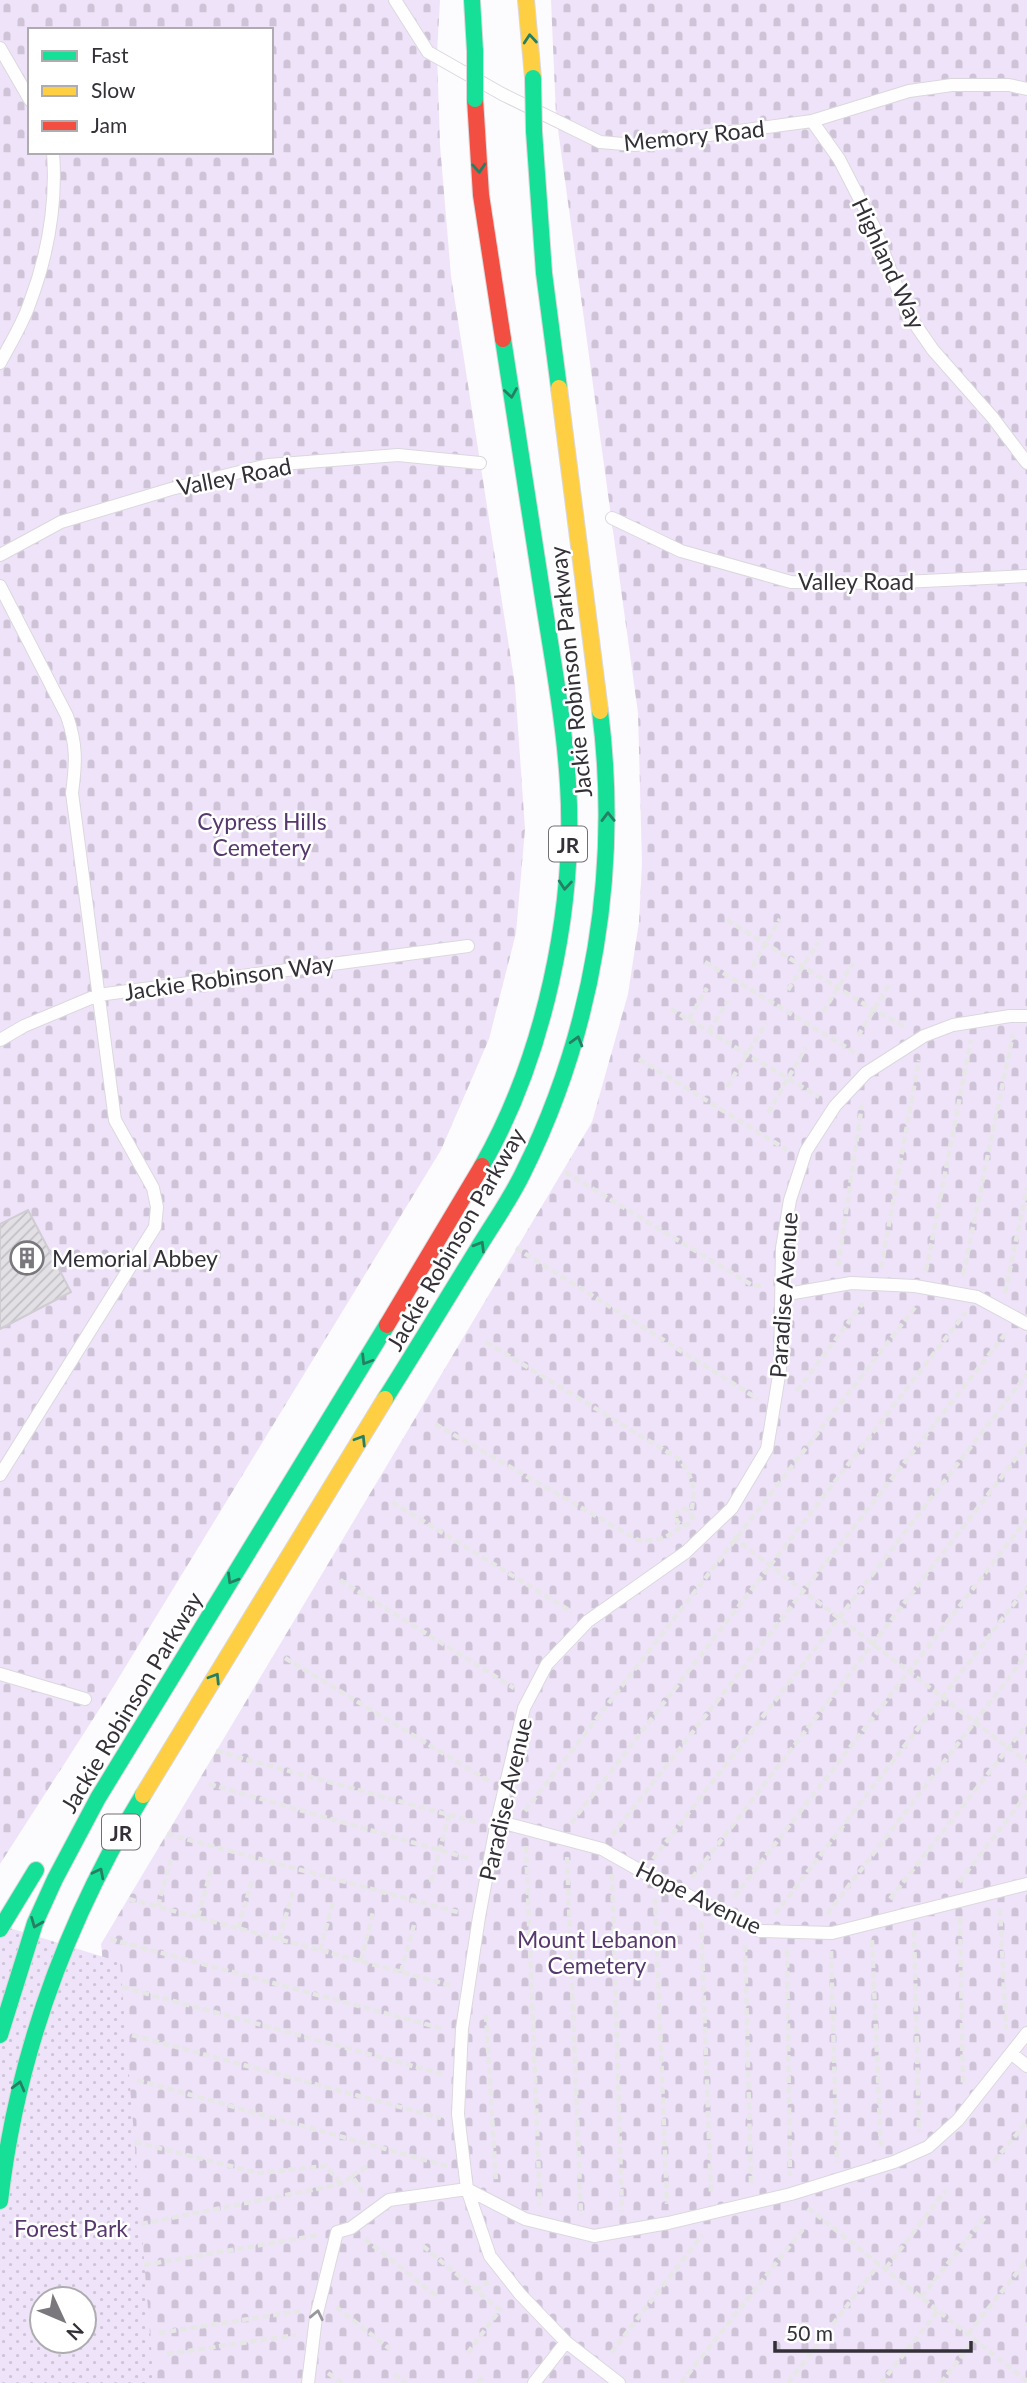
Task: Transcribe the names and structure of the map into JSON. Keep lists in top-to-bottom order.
{
  "streets": {
    "highway": ["Jackie Robinson Parkway", "JR"],
    "lane": [
      "Memory Road",
      "Highland Way",
      "Valley Road",
      "Jackie Robinson Way",
      "Paradise Avenue",
      "Hope Avenue"
    ]
  },
  "crossings": [
    ["Memory Road", "Highland Way"],
    ["Paradise Avenue", "Hope Avenue"]
  ],
  "parks": ["Cypress Hills Cemetery", "Mount Lebanon Cemetery", "Forest Park"],
  "places": {
    "building": ["Memorial Abbey"]
  },
  "legend": ["Fast", "Slow", "Jam"],
  "scale_bar": "50 m",
  "north": "bottom right"
}
